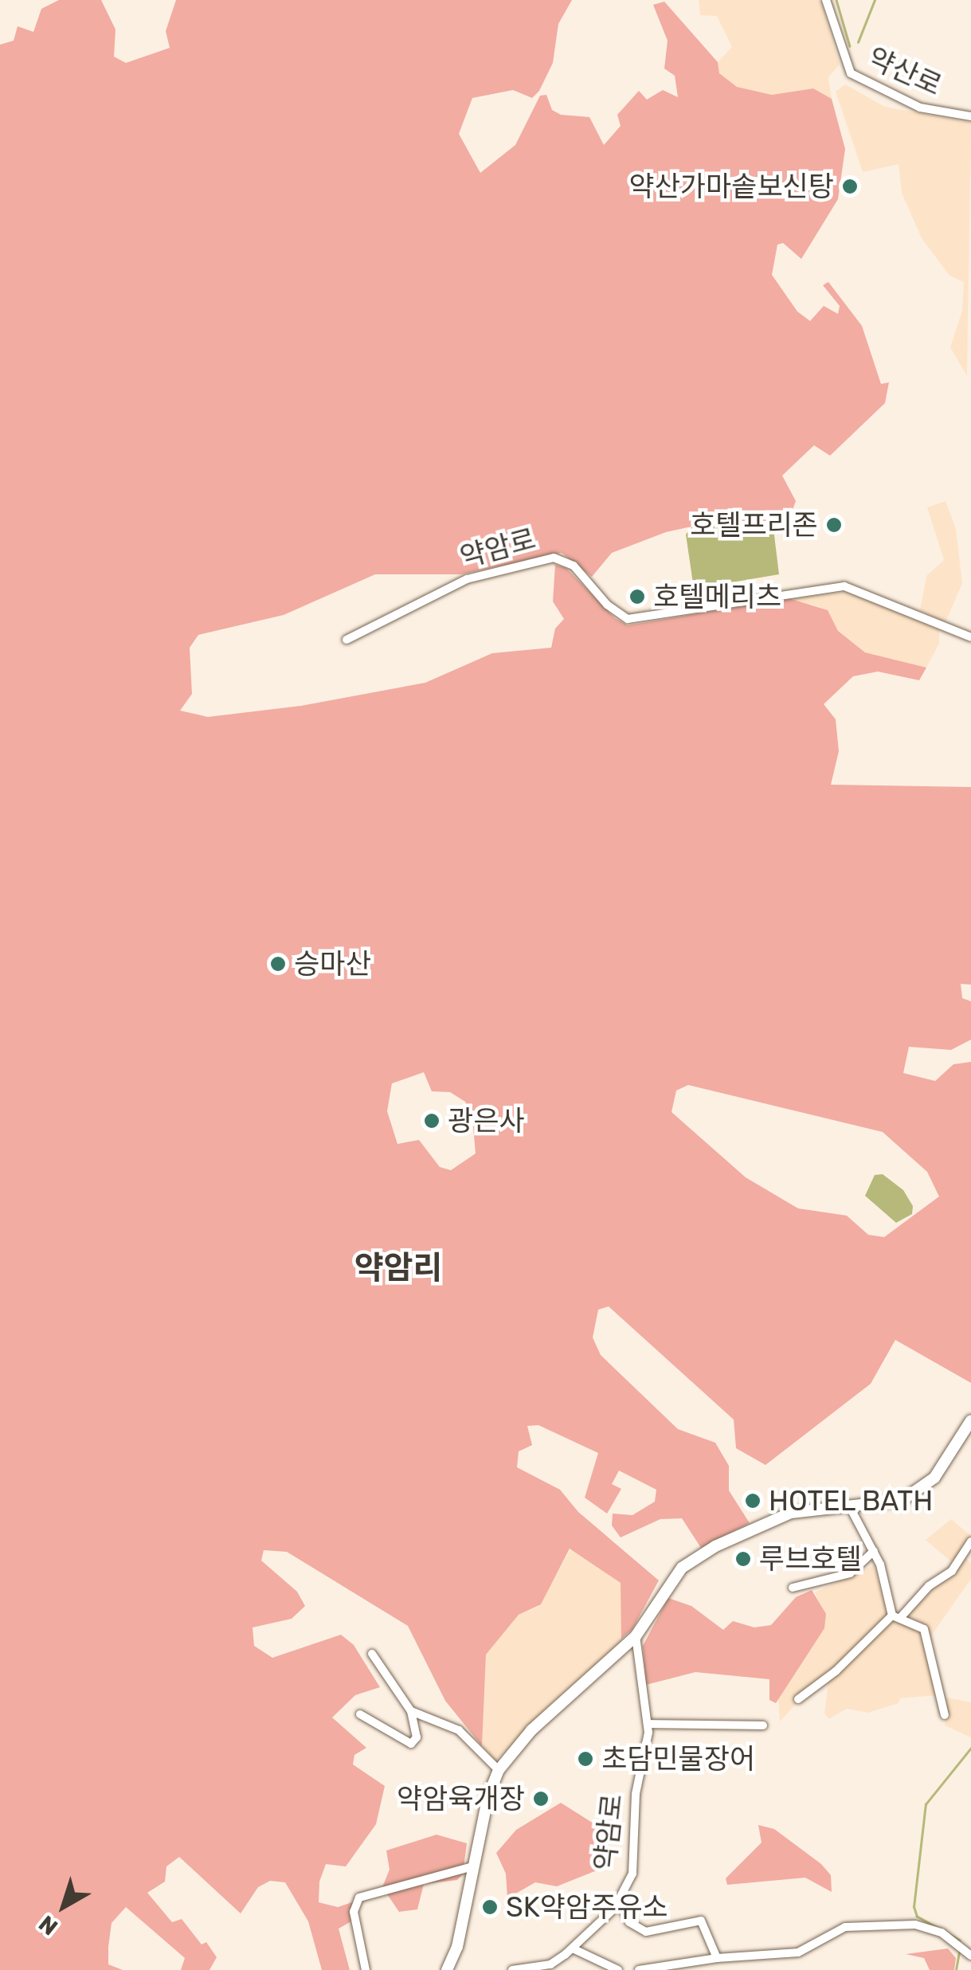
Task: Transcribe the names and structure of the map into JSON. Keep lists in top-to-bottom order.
{
  "streets": {
    "street": ["약산로", "약암로"]
  },
  "districts": ["약암리"],
  "places": [
    "약산가마솥보신탕",
    "호텔프리존",
    "호텔메리츠",
    "승마산",
    "광은사",
    "HOTEL BATH",
    "루브호텔",
    "초담민물장어",
    "약암육개장",
    "SK약암주유소"
  ],
  "north": "bottom left"
}
